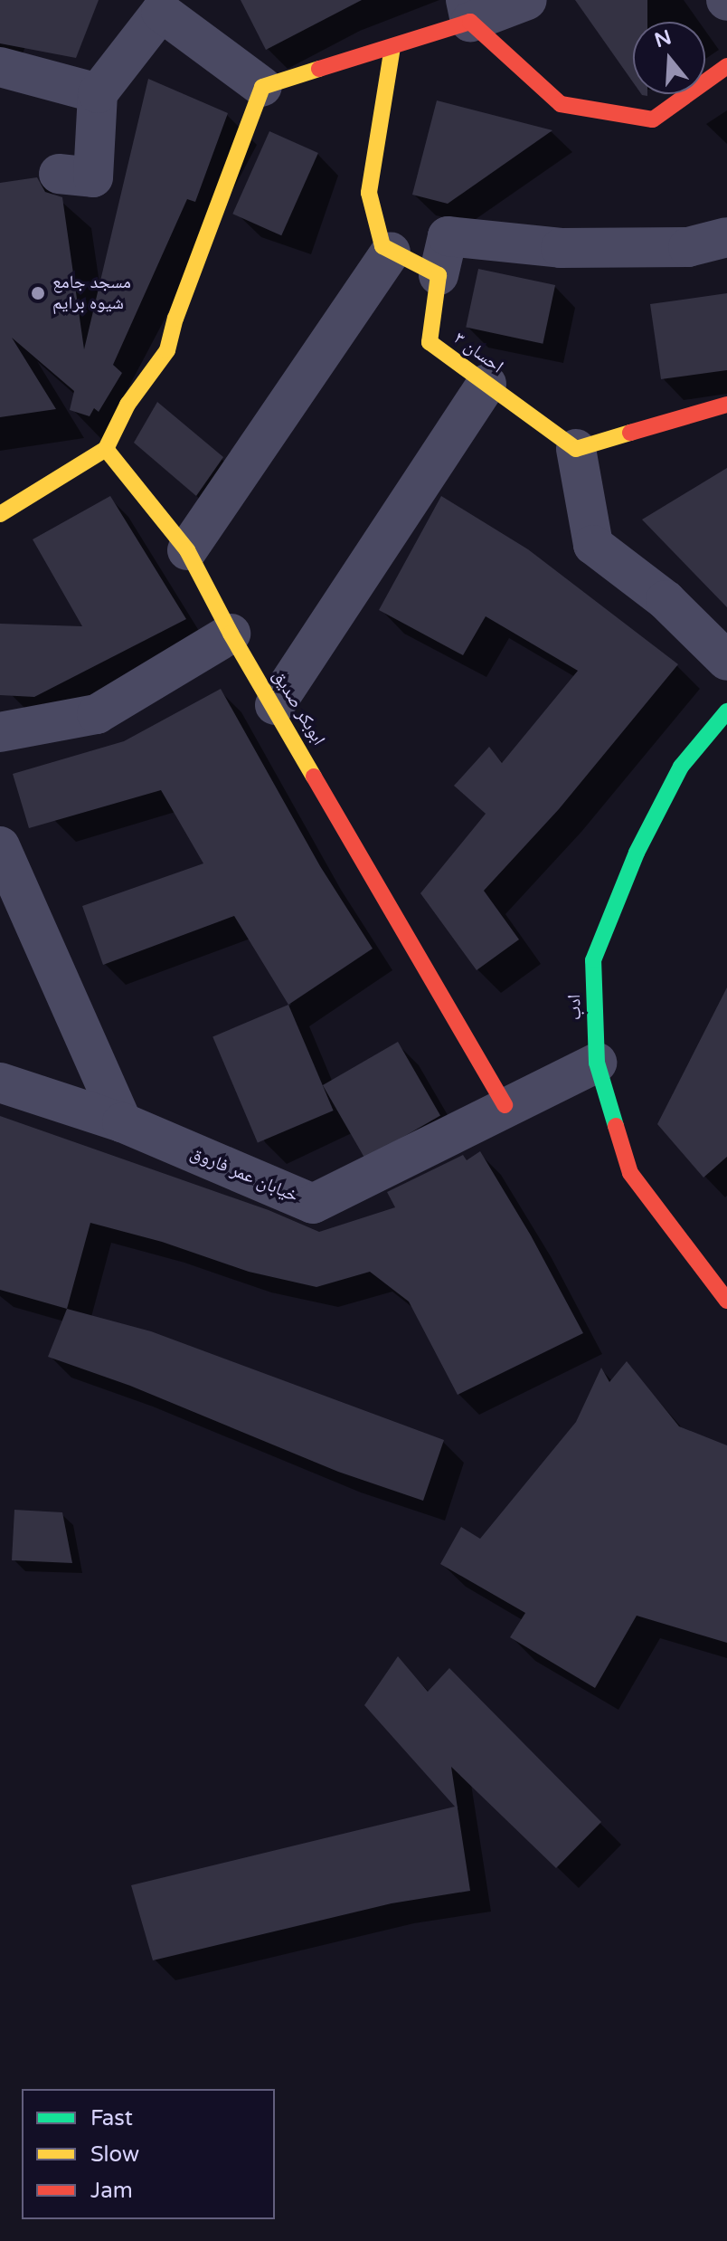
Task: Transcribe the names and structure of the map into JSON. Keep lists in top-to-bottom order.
{
  "streets": {
    "street": [
      "احسان ۳",
      "ابوبکر صدیق",
      "ادب",
      "خیابان عمر فاروق"
    ]
  },
  "crossings": [
    ["ابوبکر صدیق", "خیابان عمر فاروق"],
    ["ادب", "خیابان عمر فاروق"]
  ],
  "places": ["مسجد جامع شیوه برایم"],
  "legend": ["Fast", "Slow", "Jam"],
  "north": "top"
}
